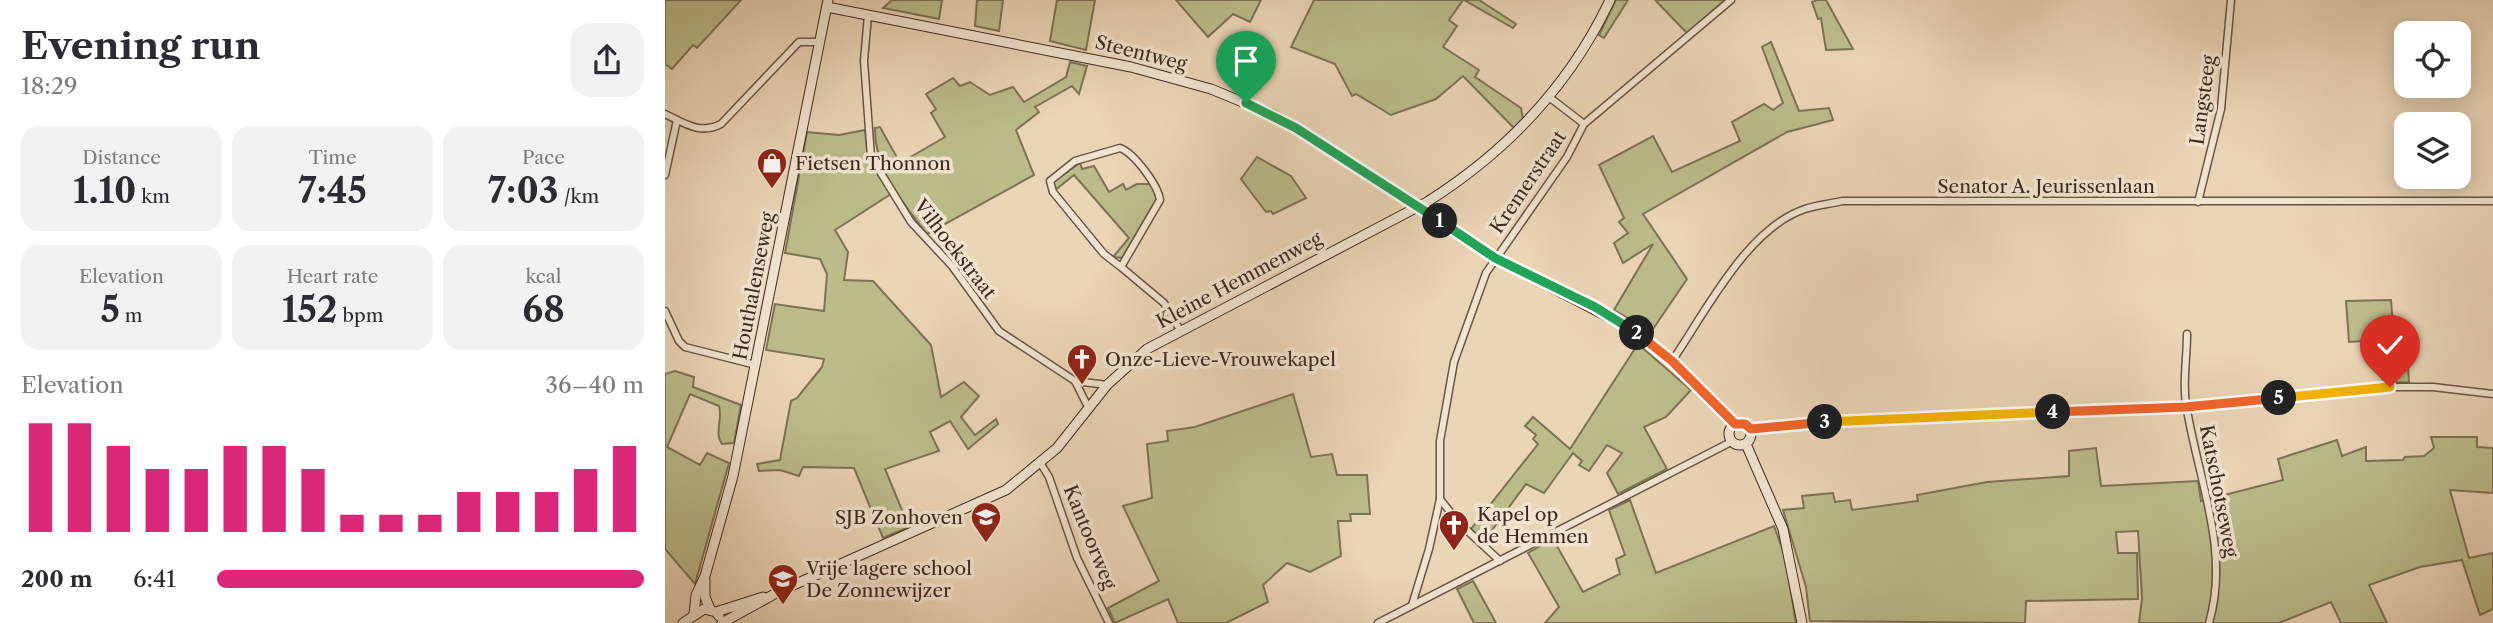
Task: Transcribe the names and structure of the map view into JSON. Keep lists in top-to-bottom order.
{
  "streets": {
    "street": [
      "Steentweg",
      "Langsteeg",
      "Kremerstraat",
      "Senator A. Jeurissenlaan",
      "Vilhoekstraat",
      "Kleine Hemmenweg",
      "Houthalenseweg",
      "Katschotseweg",
      "Kantoorweg"
    ]
  },
  "crossings": [
    ["Steentweg", "Kremerstraat"],
    ["Steentweg", "Senator A. Jeurissenlaan"],
    ["Steentweg", "Vilhoekstraat"],
    ["Steentweg", "Kleine Hemmenweg"],
    ["Steentweg", "Houthalenseweg"],
    ["Langsteeg", "Senator A. Jeurissenlaan"],
    ["Kremerstraat", "Kleine Hemmenweg"],
    ["Vilhoekstraat", "Kleine Hemmenweg"],
    ["Kleine Hemmenweg", "Houthalenseweg"],
    ["Kleine Hemmenweg", "Kantoorweg"]
  ],
  "places": {
    "shop": ["Fietsen Thonnon"],
    "church": ["Onze-Lieve-Vrouwekapel", "Kapel op de Hemmen"],
    "school or university": ["SJB Zonhoven", "Vrije lagere school De Zonnewijzer"]
  },
  "page": {
    "heading": ["Evening run", "18:29"],
    "stats": [
      ["Distance", "1.10 km"],
      ["Time", "7:45"],
      ["Pace", "7:03 /km"],
      ["Elevation", "5 m"],
      ["Heart rate", "152 bpm"],
      ["kcal", "68"]
    ],
    "pins": [
      "1",
      "2",
      "5",
      "4",
      "3"
    ],
    "chart": ["Elevation", "36–40 m"],
    "list": [
      {
        "name": "200 m",
        "note": "6:41"
      }
    ]
  }
}
